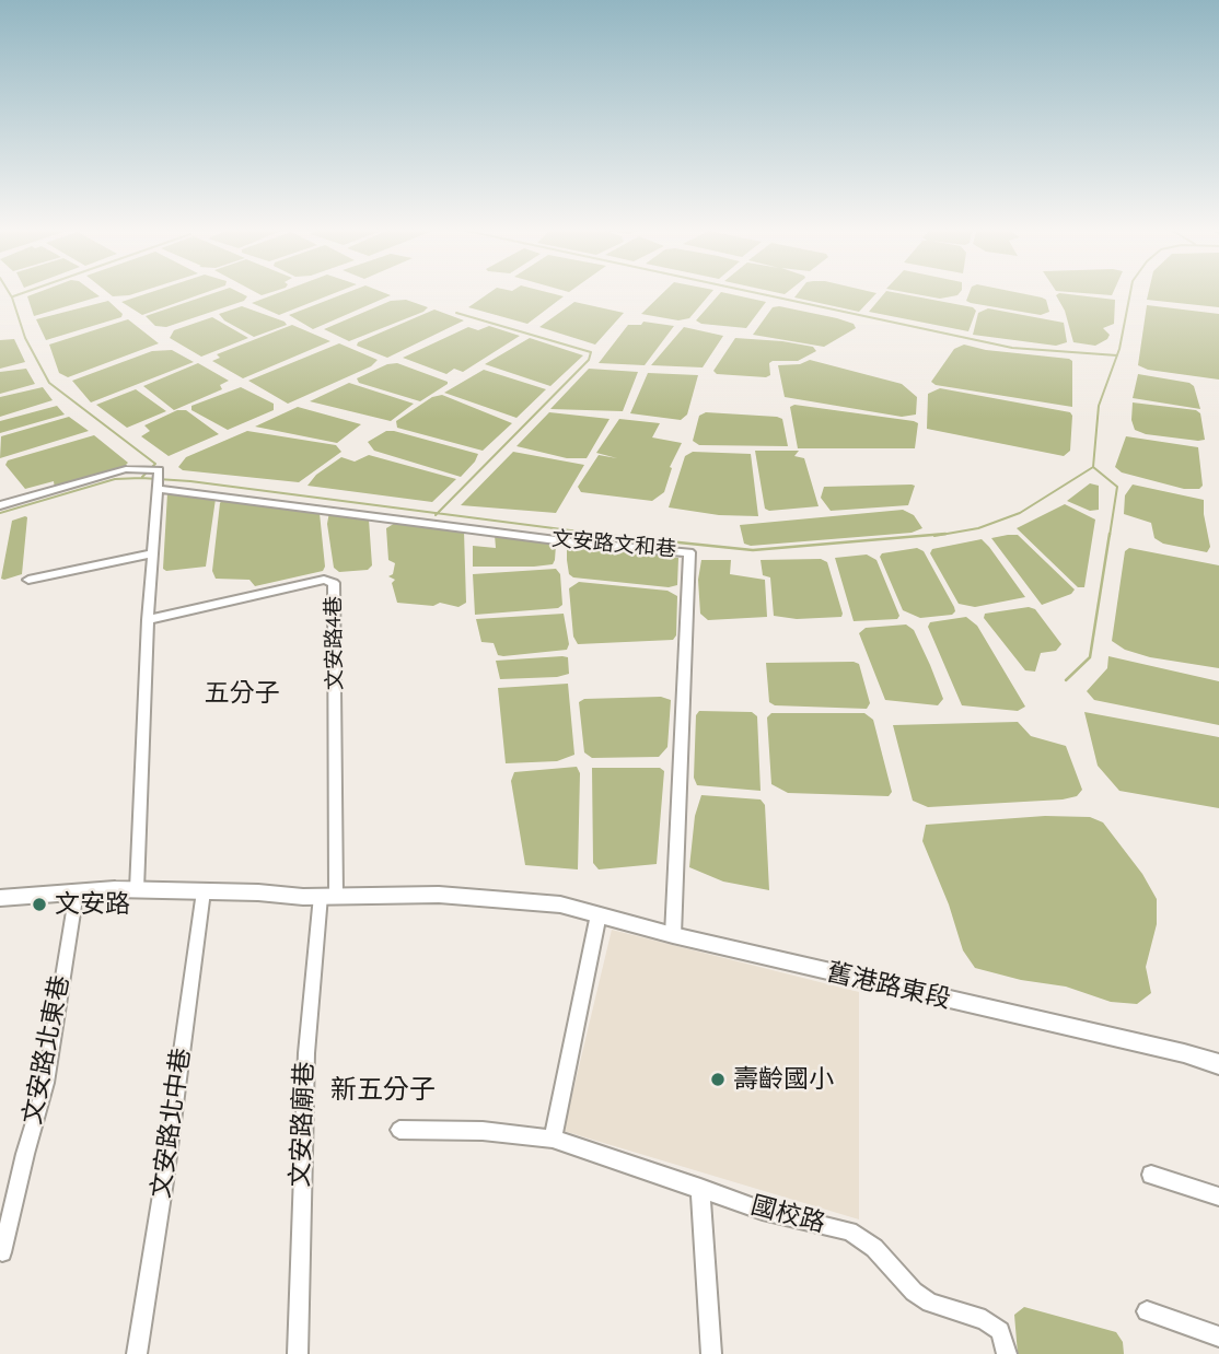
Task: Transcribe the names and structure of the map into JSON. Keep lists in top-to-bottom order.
{
  "streets": {
    "street": [
      "文安路文和巷",
      "文安路4巷",
      "舊港路東段",
      "文安路北東巷",
      "文安路北中巷",
      "文安路廟巷",
      "國校路"
    ]
  },
  "crossings": [
    ["文安路文和巷", "舊港路東段"],
    ["文安路4巷", "舊港路東段"],
    ["文安路4巷", "文安路廟巷"],
    ["舊港路東段", "文安路廟巷"]
  ],
  "districts": ["五分子", "新五分子"],
  "places": ["文安路", "壽齡國小"]
}
